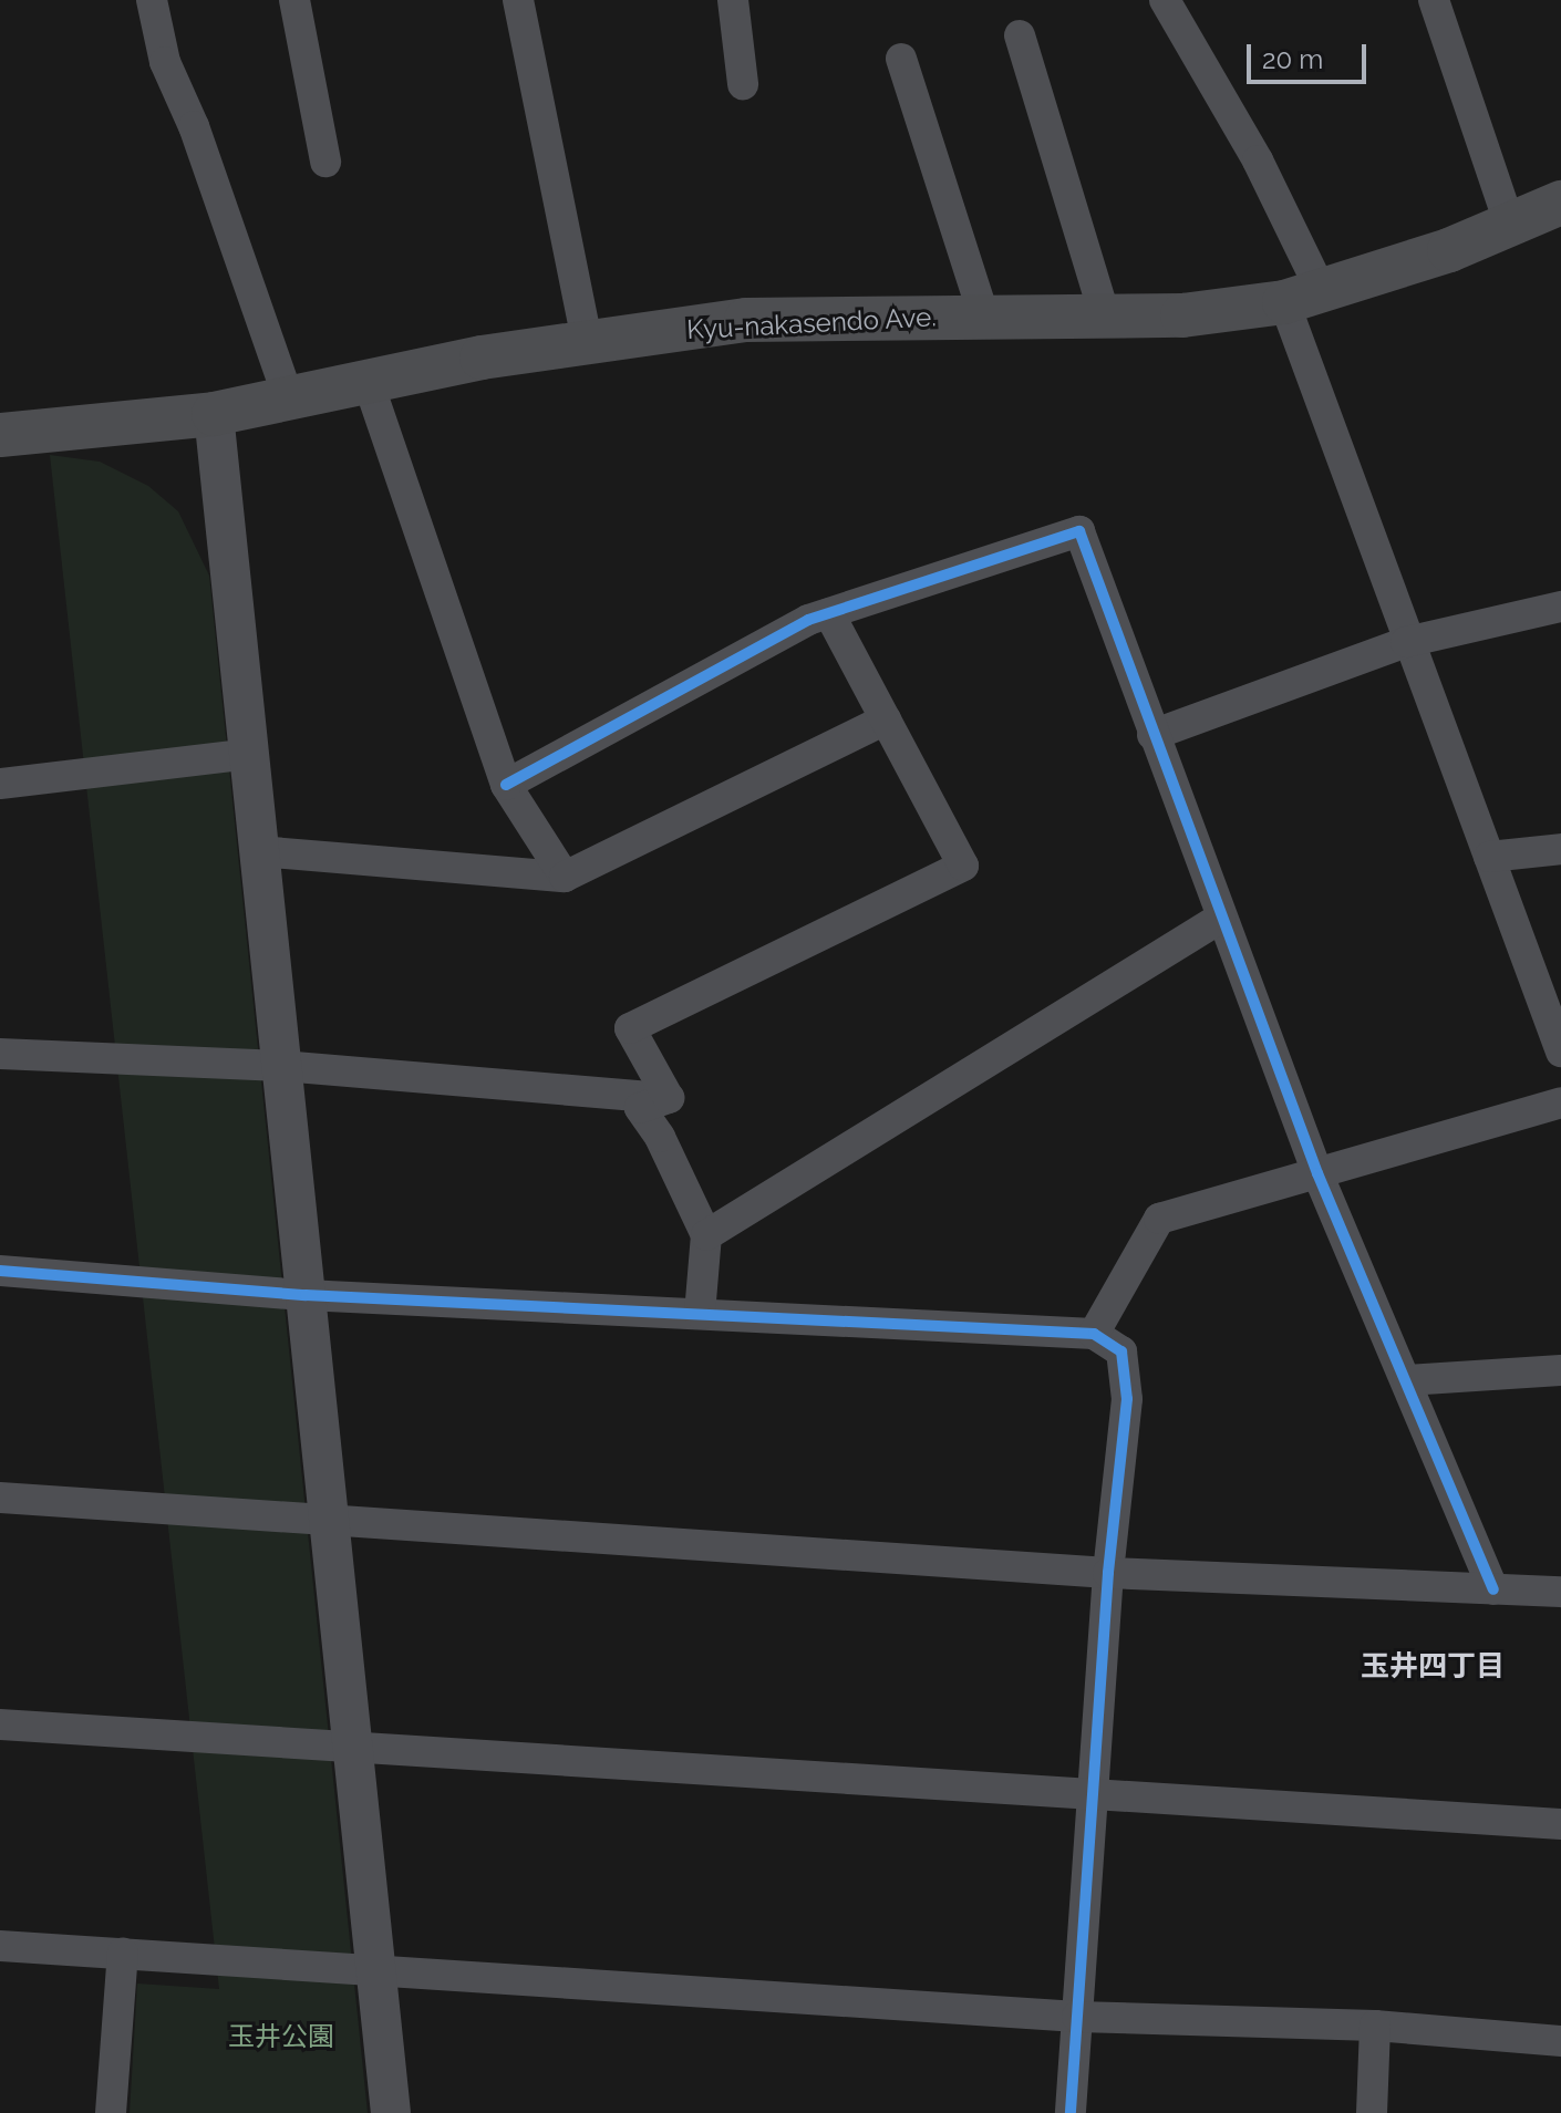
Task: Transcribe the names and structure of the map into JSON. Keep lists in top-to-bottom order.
{
  "streets": {
    "main road": ["Kyu-nakasendo Ave."]
  },
  "districts": ["玉井四丁目"],
  "parks": ["玉井公園"],
  "scale_bar": "20 m"
}
